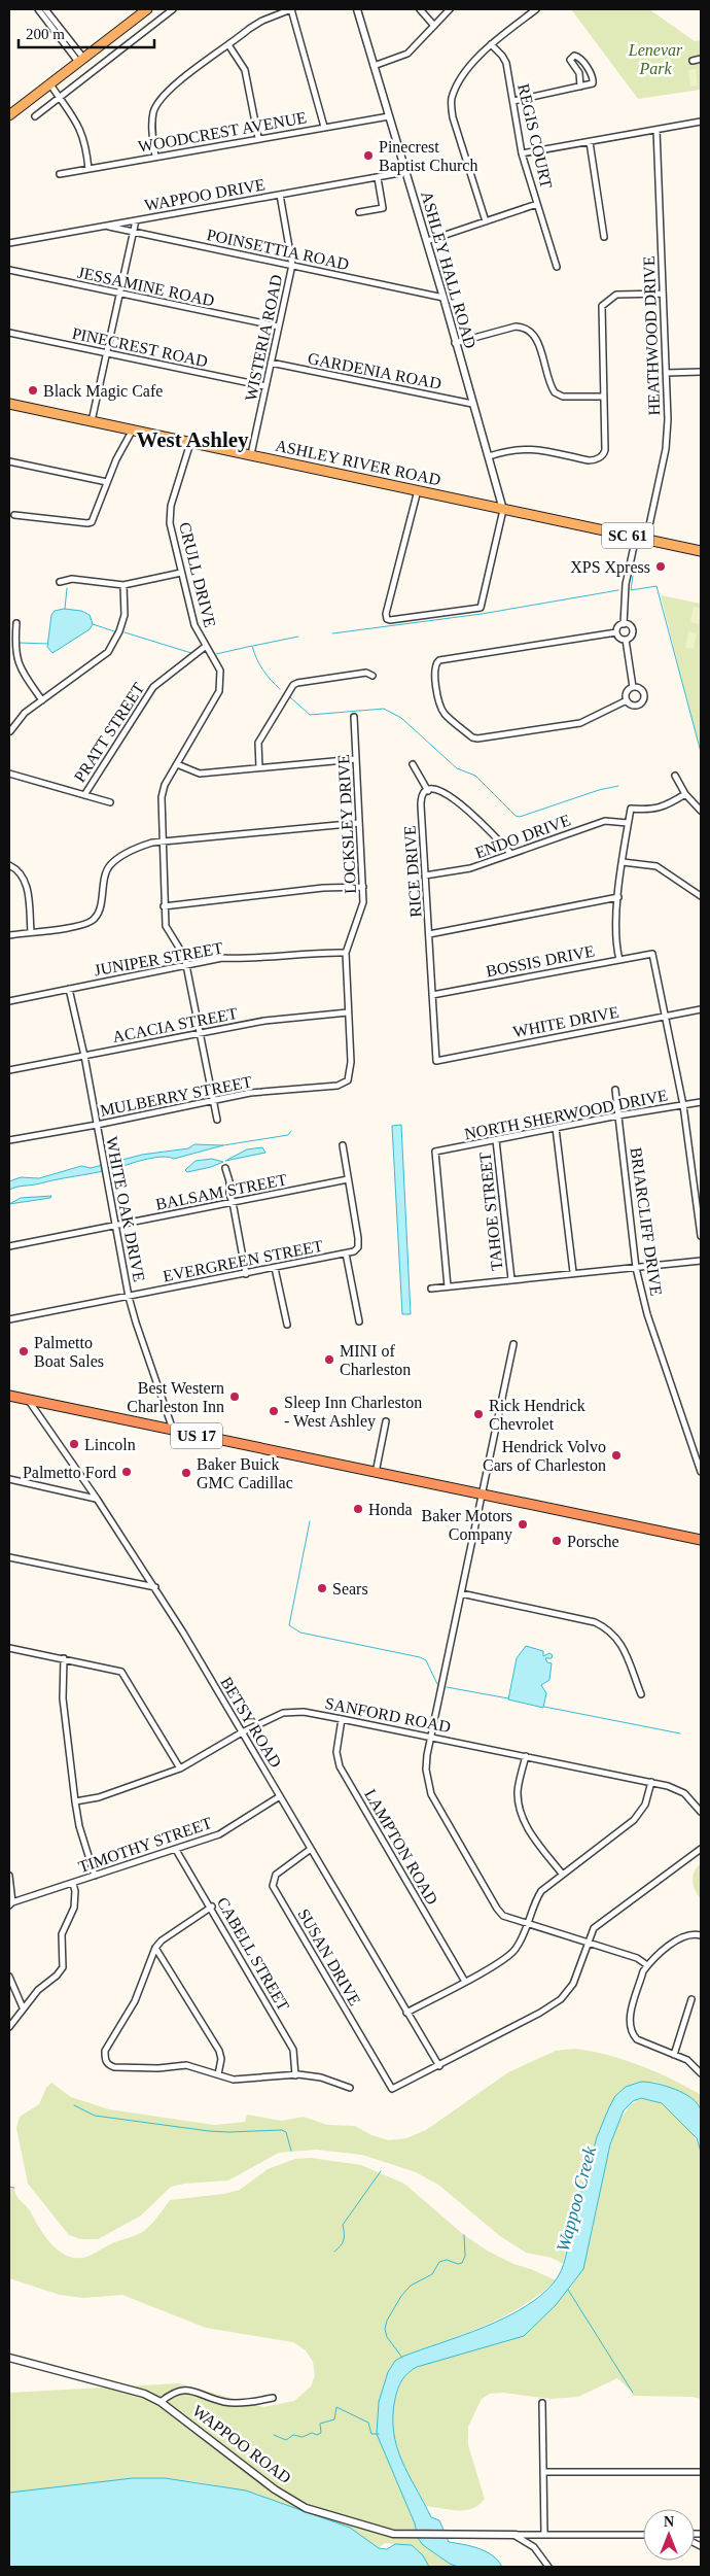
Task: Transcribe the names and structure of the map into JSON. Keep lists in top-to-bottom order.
{
  "streets": {
    "highway": ["US 17"],
    "main road": ["ASHLEY RIVER ROAD", "SC 61"],
    "street": [
      "WOODCREST AVENUE",
      "REGIS COURT",
      "WAPPOO DRIVE",
      "POINSETTIA ROAD",
      "ASHLEY HALL ROAD",
      "JESSAMINE ROAD",
      "HEATHWOOD DRIVE",
      "WISTERIA ROAD",
      "PINECREST ROAD",
      "GARDENIA ROAD",
      "CRULL DRIVE",
      "PRATT STREET",
      "LOCKSLEY DRIVE",
      "ENDO DRIVE",
      "RICE DRIVE",
      "JUNIPER STREET",
      "BOSSIS DRIVE",
      "WHITE DRIVE",
      "ACACIA STREET",
      "MULBERRY STREET",
      "NORTH SHERWOOD DRIVE",
      "BALSAM STREET",
      "WHITE OAK DRIVE",
      "TAHOE STREET",
      "BRIARCLIFF DRIVE",
      "EVERGREEN STREET",
      "SANFORD ROAD",
      "BETSY ROAD",
      "TIMOTHY STREET",
      "LAMPTON ROAD",
      "CABELL STREET",
      "SUSAN DRIVE",
      "WAPPOO ROAD"
    ]
  },
  "crossings": [
    ["WOODCREST AVENUE", "ASHLEY HALL ROAD"],
    ["WAPPOO DRIVE", "POINSETTIA ROAD"],
    ["WAPPOO DRIVE", "ASHLEY HALL ROAD"],
    ["WAPPOO DRIVE", "WISTERIA ROAD"],
    ["POINSETTIA ROAD", "ASHLEY HALL ROAD"],
    ["POINSETTIA ROAD", "WISTERIA ROAD"],
    ["ASHLEY HALL ROAD", "GARDENIA ROAD"],
    ["ASHLEY HALL ROAD", "ASHLEY RIVER ROAD"],
    ["JESSAMINE ROAD", "WISTERIA ROAD"],
    ["HEATHWOOD DRIVE", "ASHLEY RIVER ROAD"],
    ["WISTERIA ROAD", "PINECREST ROAD"],
    ["WISTERIA ROAD", "GARDENIA ROAD"],
    ["WISTERIA ROAD", "ASHLEY RIVER ROAD"],
    ["ASHLEY RIVER ROAD", "CRULL DRIVE"],
    ["CRULL DRIVE", "PRATT STREET"],
    ["LOCKSLEY DRIVE", "JUNIPER STREET"],
    ["LOCKSLEY DRIVE", "ACACIA STREET"],
    ["LOCKSLEY DRIVE", "MULBERRY STREET"],
    ["ENDO DRIVE", "RICE DRIVE"],
    ["RICE DRIVE", "BOSSIS DRIVE"],
    ["RICE DRIVE", "WHITE DRIVE"],
    ["JUNIPER STREET", "WHITE OAK DRIVE"],
    ["BOSSIS DRIVE", "WHITE DRIVE"],
    ["ACACIA STREET", "WHITE OAK DRIVE"],
    ["MULBERRY STREET", "WHITE OAK DRIVE"],
    ["NORTH SHERWOOD DRIVE", "TAHOE STREET"],
    ["NORTH SHERWOOD DRIVE", "BRIARCLIFF DRIVE"],
    ["BALSAM STREET", "WHITE OAK DRIVE"],
    ["BALSAM STREET", "EVERGREEN STREET"],
    ["WHITE OAK DRIVE", "EVERGREEN STREET"],
    ["WHITE OAK DRIVE", "US 17"],
    ["US 17", "BETSY ROAD"],
    ["SANFORD ROAD", "BETSY ROAD"],
    ["SANFORD ROAD", "LAMPTON ROAD"],
    ["BETSY ROAD", "TIMOTHY STREET"],
    ["BETSY ROAD", "SUSAN DRIVE"],
    ["TIMOTHY STREET", "CABELL STREET"]
  ],
  "districts": ["West Ashley"],
  "water": ["Wappoo Creek"],
  "parks": ["Lenevar Park"],
  "places": [
    "Pinecrest Baptist Church",
    "Black Magic Cafe",
    "XPS Xpress",
    "Palmetto Boat Sales",
    "MINI of Charleston",
    "Best Western Charleston Inn",
    "Sleep Inn Charleston - West Ashley",
    "Rick Hendrick Chevrolet",
    "Lincoln",
    "Hendrick Volvo Cars of Charleston",
    "Palmetto Ford",
    "Baker Buick GMC Cadillac",
    "Honda",
    "Baker Motors Company",
    "Porsche",
    "Sears"
  ],
  "scale_bar": "200 m",
  "north": "top"
}
